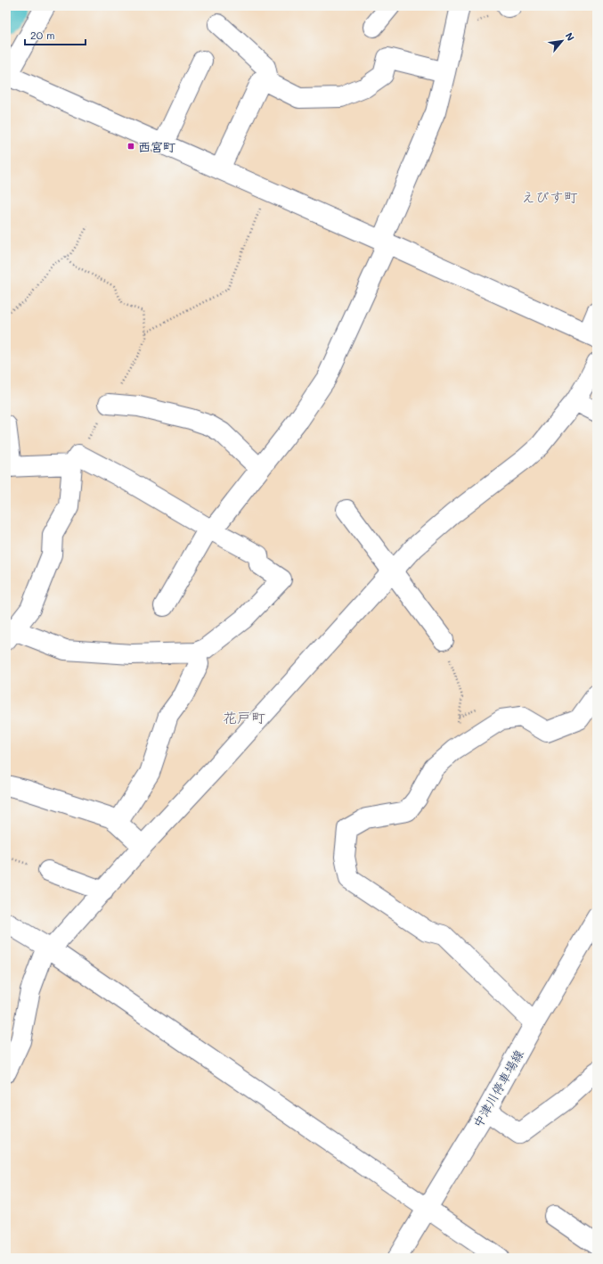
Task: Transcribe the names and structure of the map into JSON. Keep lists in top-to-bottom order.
{
  "streets": {
    "street": ["中津川停車場線"]
  },
  "districts": ["えびす町", "花戸町"],
  "places": {
    "transit": ["西宮町"]
  },
  "scale_bar": "20 m",
  "north": "top right"
}
